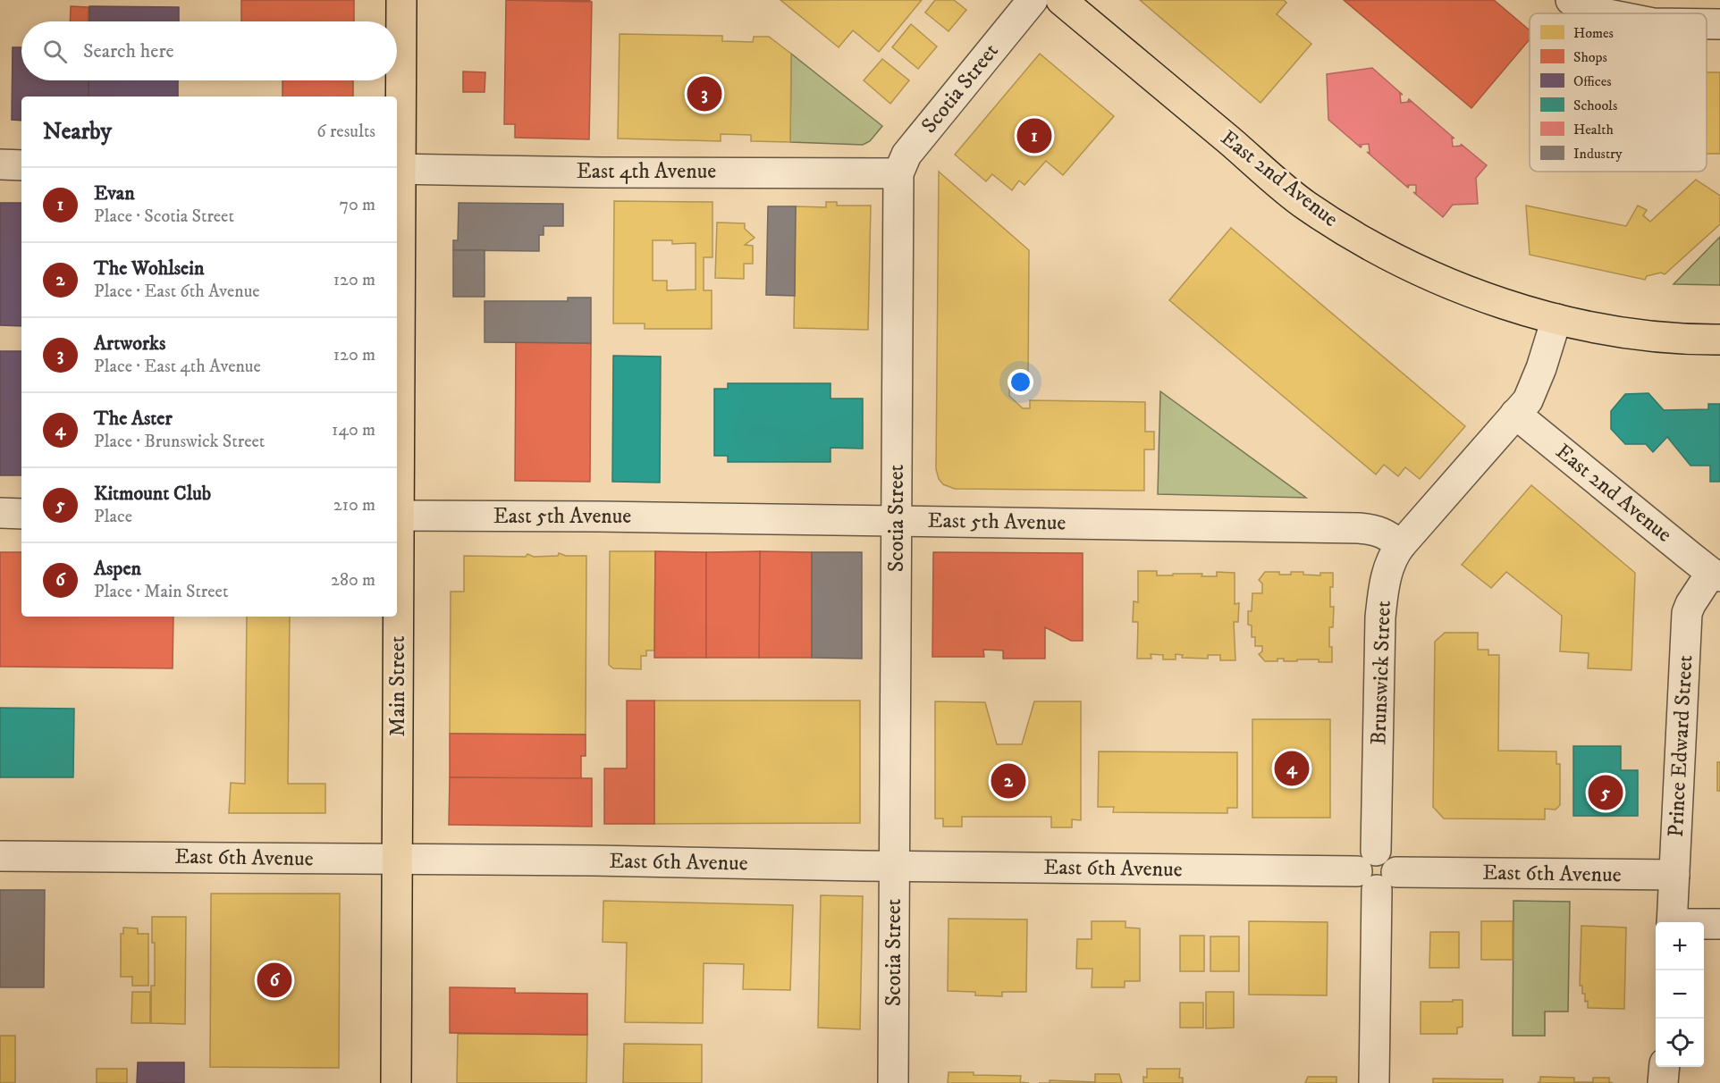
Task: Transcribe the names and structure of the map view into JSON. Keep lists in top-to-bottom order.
{
  "streets": {
    "main road": ["East 2nd Avenue", "Main Street"],
    "street": [
      "Scotia Street",
      "East 4th Avenue",
      "East 5th Avenue",
      "Brunswick Street",
      "Prince Edward Street",
      "East 6th Avenue"
    ]
  },
  "crossings": [
    ["Scotia Street", "East 4th Avenue"],
    ["Scotia Street", "East 5th Avenue"],
    ["Scotia Street", "East 6th Avenue"],
    ["East 4th Avenue", "Main Street"],
    ["East 2nd Avenue", "Brunswick Street"],
    ["East 2nd Avenue", "Prince Edward Street"],
    ["East 5th Avenue", "Brunswick Street"],
    ["Brunswick Street", "East 6th Avenue"],
    ["Main Street", "East 6th Avenue"],
    ["Prince Edward Street", "East 6th Avenue"]
  ],
  "legend": [
    "Homes",
    "Shops",
    "Offices",
    "Schools",
    "Health",
    "Industry"
  ],
  "page": {
    "search": "Search here",
    "pins": [
      "3",
      "1",
      "4",
      "2",
      "5",
      "6"
    ],
    "heading": ["Nearby", "6 results"],
    "list": [
      {
        "mark": "1",
        "name": "Evan",
        "note": "Place · Scotia Street",
        "value": "70 m"
      },
      {
        "mark": "2",
        "name": "The Wohlsein",
        "note": "Place · East 6th Avenue",
        "value": "120 m"
      },
      {
        "mark": "3",
        "name": "Artworks",
        "note": "Place · East 4th Avenue",
        "value": "120 m"
      },
      {
        "mark": "4",
        "name": "The Aster",
        "note": "Place · Brunswick Street",
        "value": "140 m"
      },
      {
        "mark": "5",
        "name": "Kitmount Club",
        "note": "Place",
        "value": "210 m"
      },
      {
        "mark": "6",
        "name": "Aspen",
        "note": "Place · Main Street",
        "value": "280 m"
      }
    ],
    "map_buttons": ["+", "−"]
  }
}
